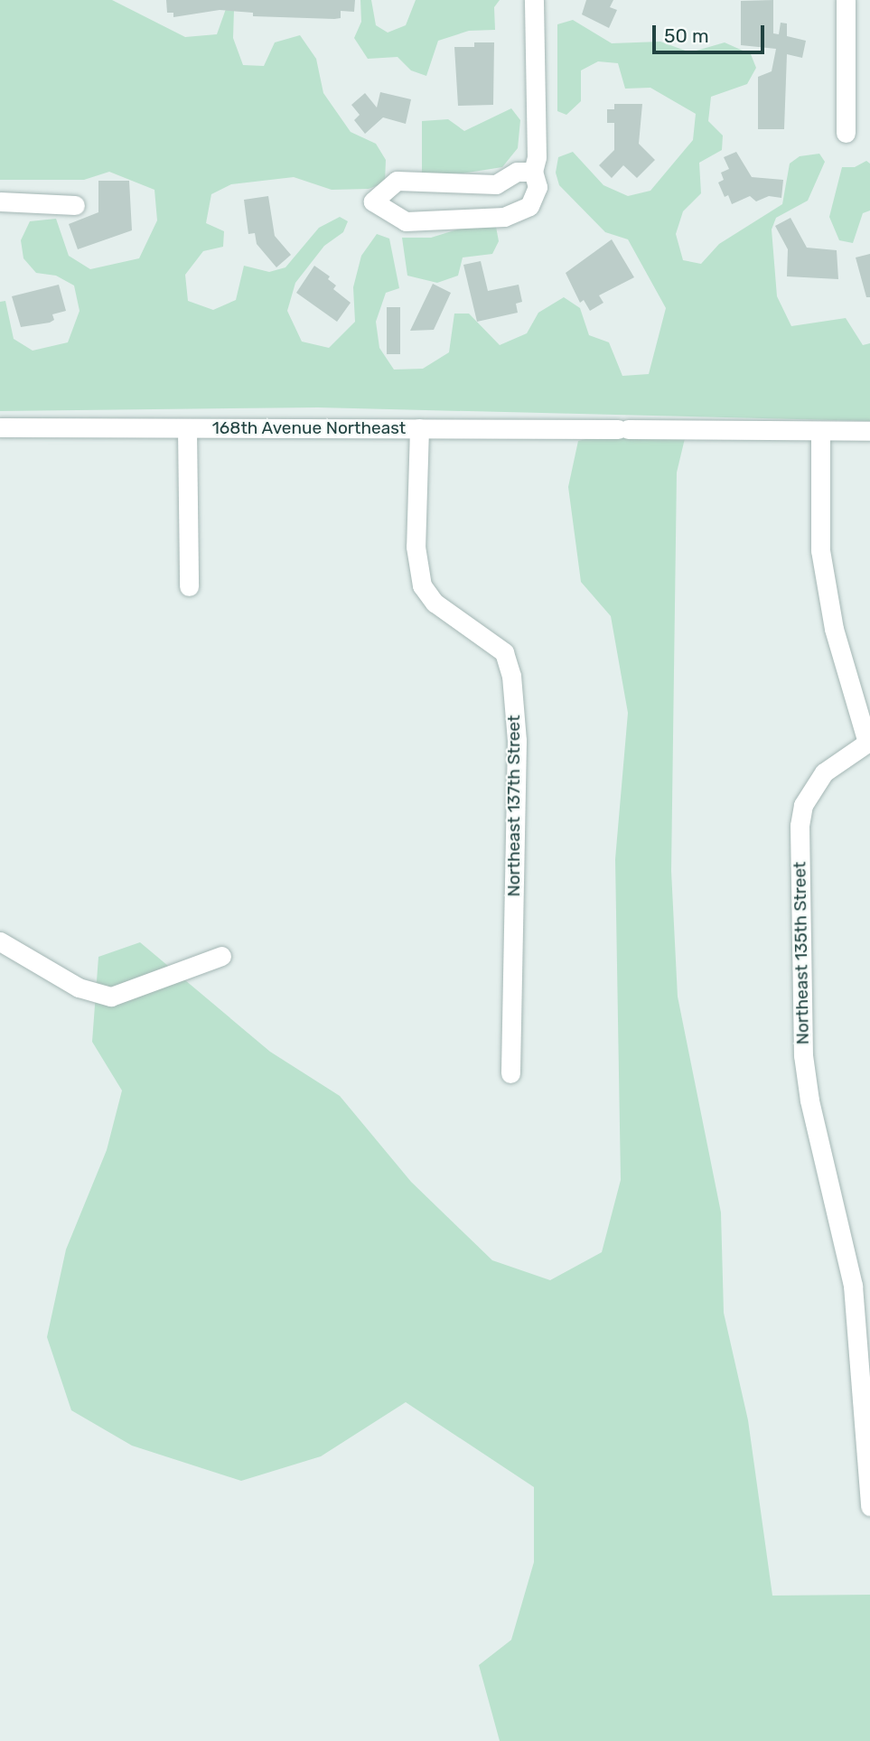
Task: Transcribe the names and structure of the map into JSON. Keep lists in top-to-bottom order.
{
  "streets": {
    "street": ["168th Avenue Northeast", "Northeast 137th Street", "Northeast 135th Street"]
  },
  "crossings": [
    ["168th Avenue Northeast", "Northeast 137th Street"],
    ["168th Avenue Northeast", "Northeast 135th Street"]
  ],
  "scale_bar": "50 m"
}
